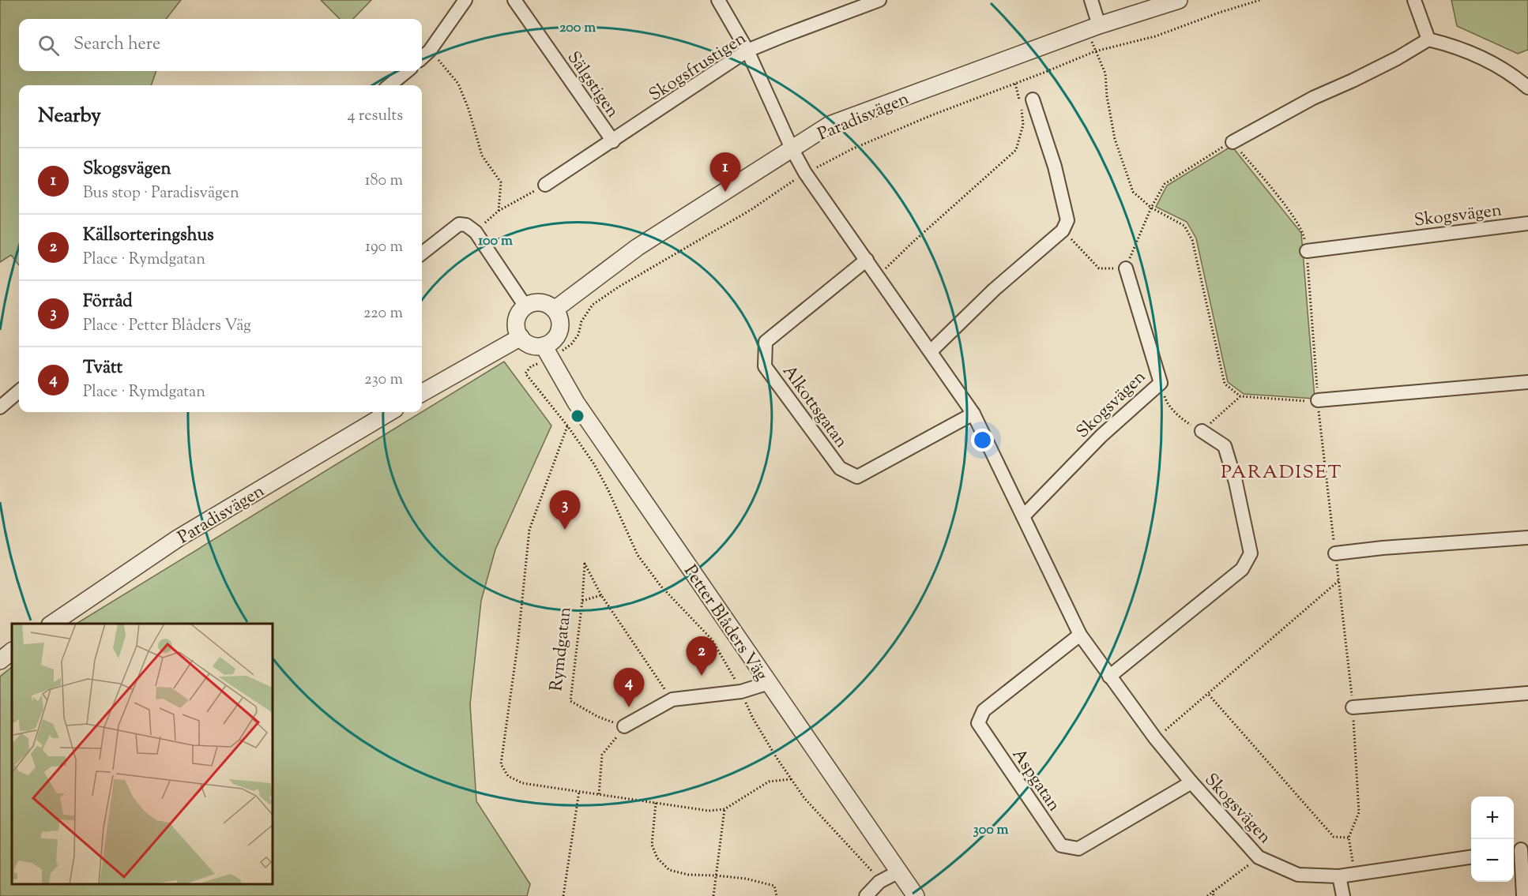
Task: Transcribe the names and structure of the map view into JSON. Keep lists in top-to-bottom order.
{
  "streets": {
    "street": [
      "Skogsfrustigen",
      "Sälgstigen",
      "Paradisvägen",
      "Skogsvägen",
      "Alkottsgatan",
      "Petter Blåders Väg",
      "Aspgatan"
    ],
    "path": ["Rymdgatan"]
  },
  "crossings": [
    ["Skogsfrustigen", "Sälgstigen"],
    ["Skogsfrustigen", "Skogsvägen"],
    ["Paradisvägen", "Skogsvägen"],
    ["Paradisvägen", "Petter Blåders Väg"],
    ["Skogsvägen", "Alkottsgatan"],
    ["Skogsvägen", "Aspgatan"]
  ],
  "districts": ["PARADISET"],
  "page": {
    "search": "Search here",
    "heading": ["Nearby", "4 results"],
    "list": [
      {
        "mark": "1",
        "name": "Skogsvägen",
        "note": "Bus stop · Paradisvägen",
        "value": "180 m"
      },
      {
        "mark": "2",
        "name": "Källsorteringshus",
        "note": "Place · Rymdgatan",
        "value": "190 m"
      },
      {
        "mark": "3",
        "name": "Förråd",
        "note": "Place · Petter Blåders Väg",
        "value": "220 m"
      },
      {
        "mark": "4",
        "name": "Tvätt",
        "note": "Place · Rymdgatan",
        "value": "230 m"
      }
    ],
    "pins": [
      "1",
      "3",
      "2",
      "4"
    ],
    "map_buttons": ["+", "−"]
  },
  "rings": ["200 m", "100 m", "300 m"]
}
